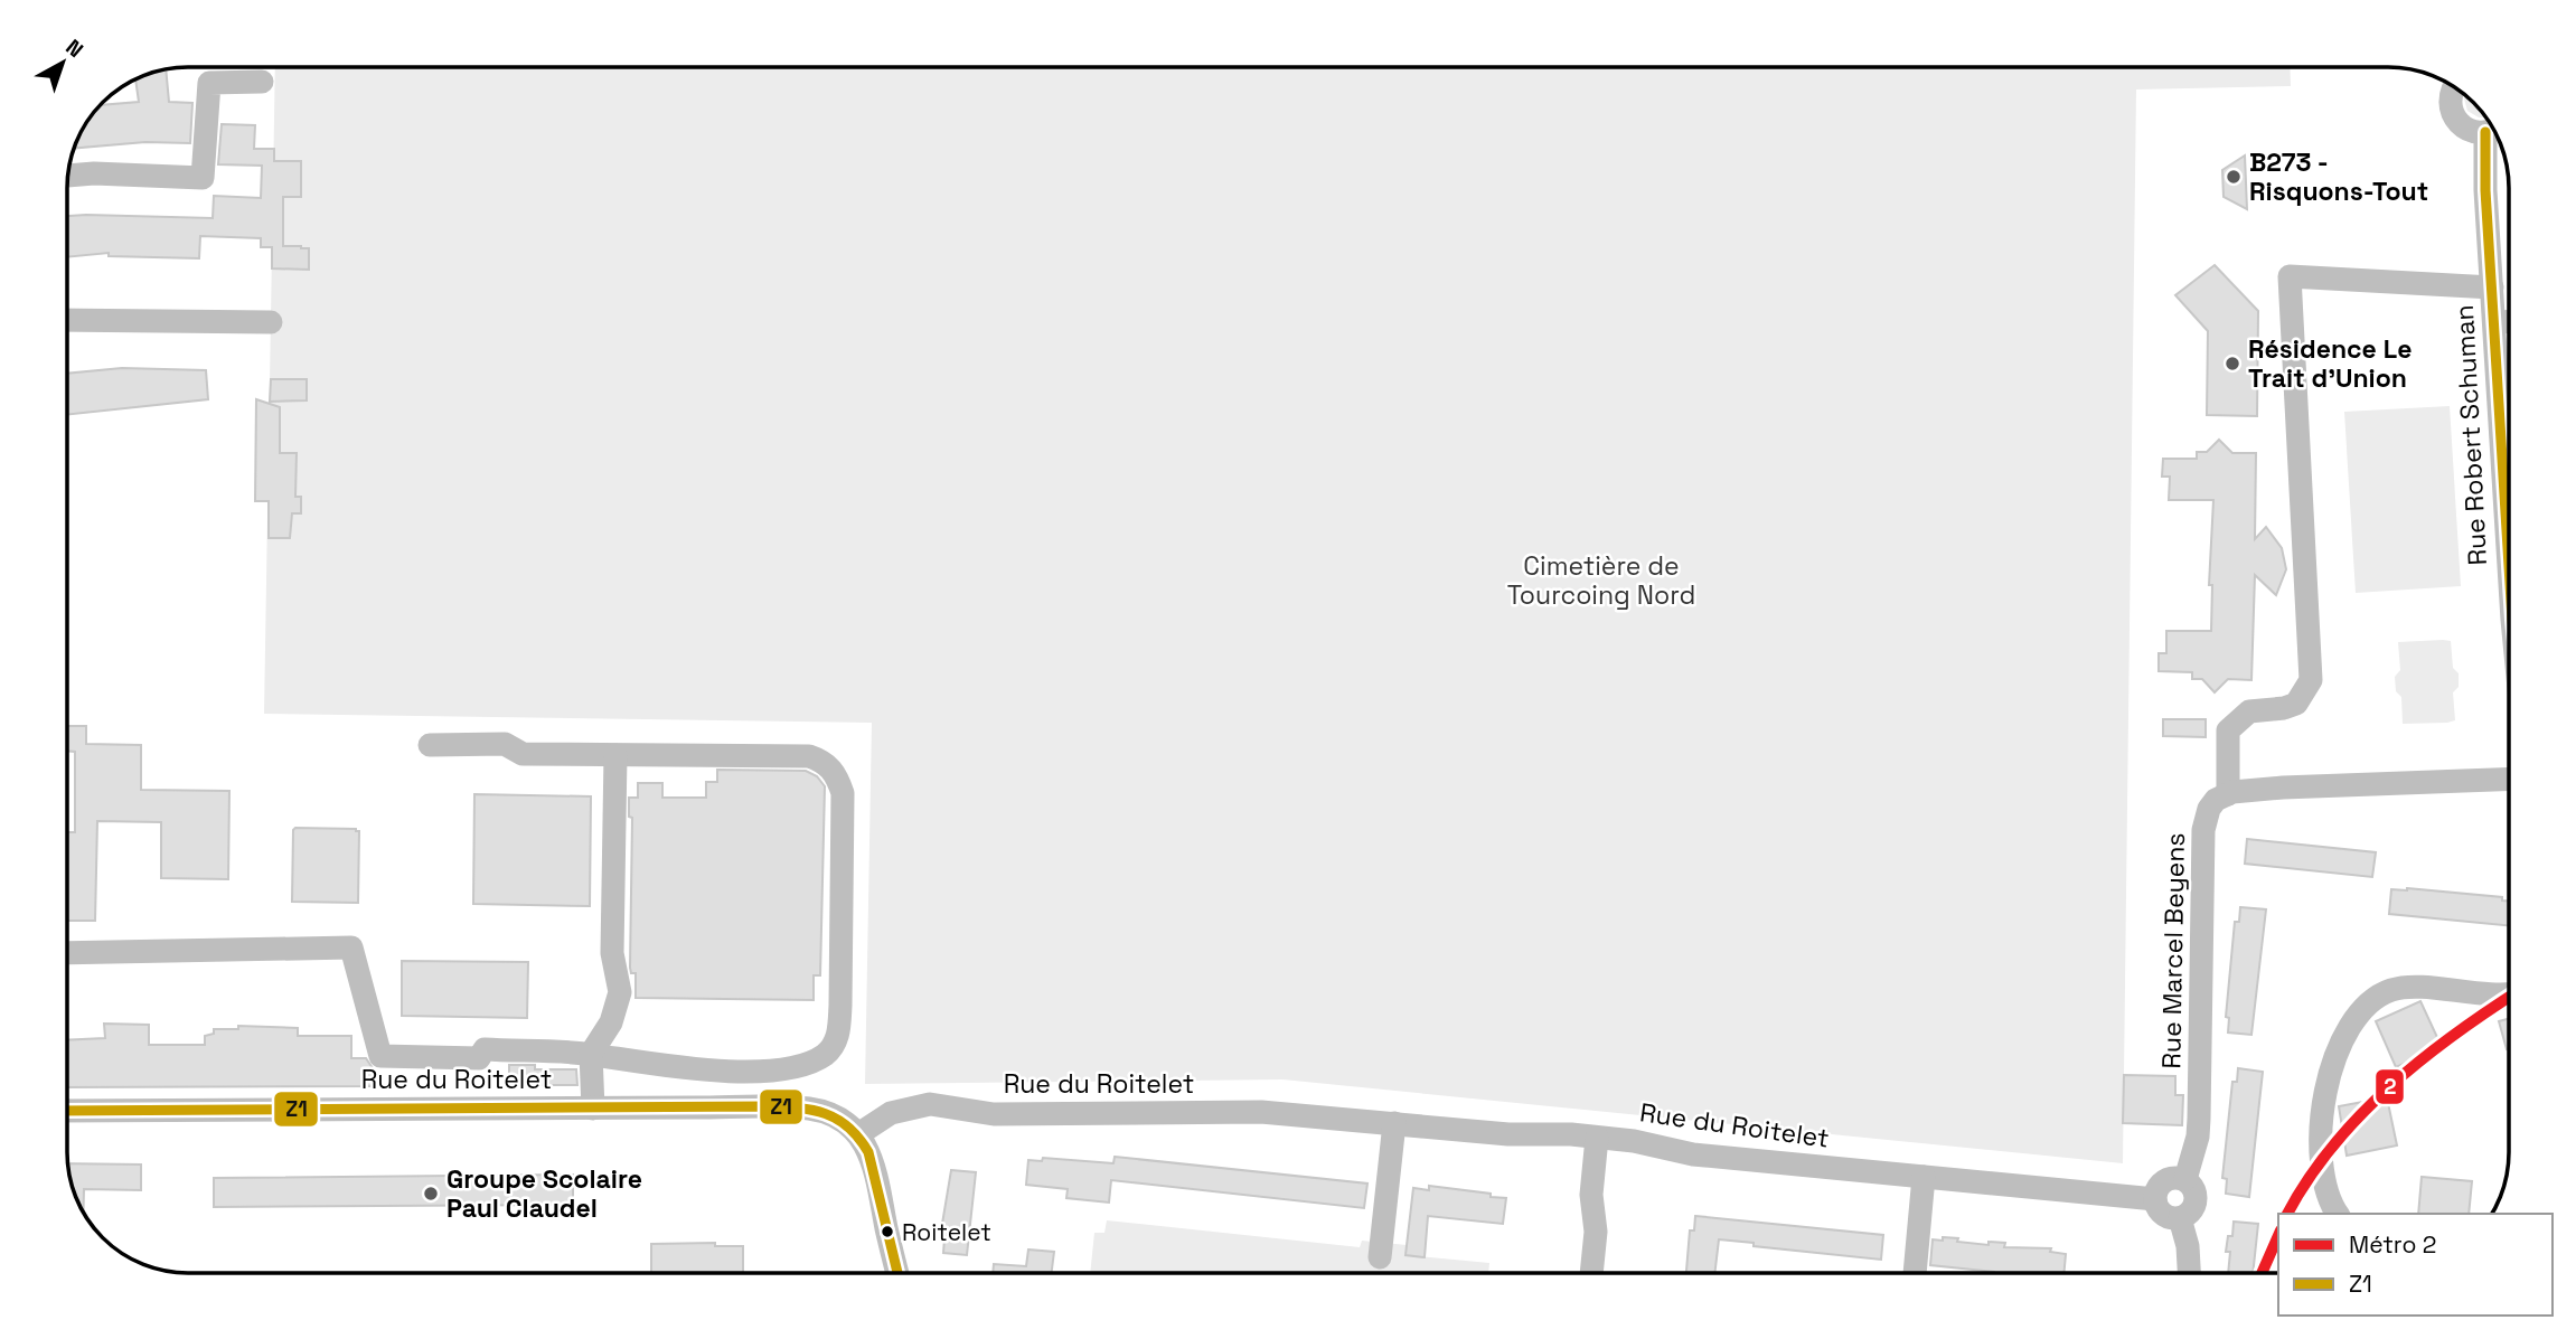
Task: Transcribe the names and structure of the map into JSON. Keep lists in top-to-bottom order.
{
  "streets": {
    "street": ["Rue Robert Schuman", "Rue Marcel Beyens", "Rue du Roitelet"]
  },
  "crossings": [
    ["Rue Marcel Beyens", "Rue du Roitelet"]
  ],
  "parks": ["Cimetière de Tourcoing Nord"],
  "places": [
    "B273 - Risquons-Tout",
    "Résidence Le Trait d’Union",
    "Groupe Scolaire Paul Claudel",
    "Roitelet"
  ],
  "lines": ["transit line Z1", "metro line 2"],
  "legend": ["Métro 2", "Z1"],
  "north": "top right"
}
